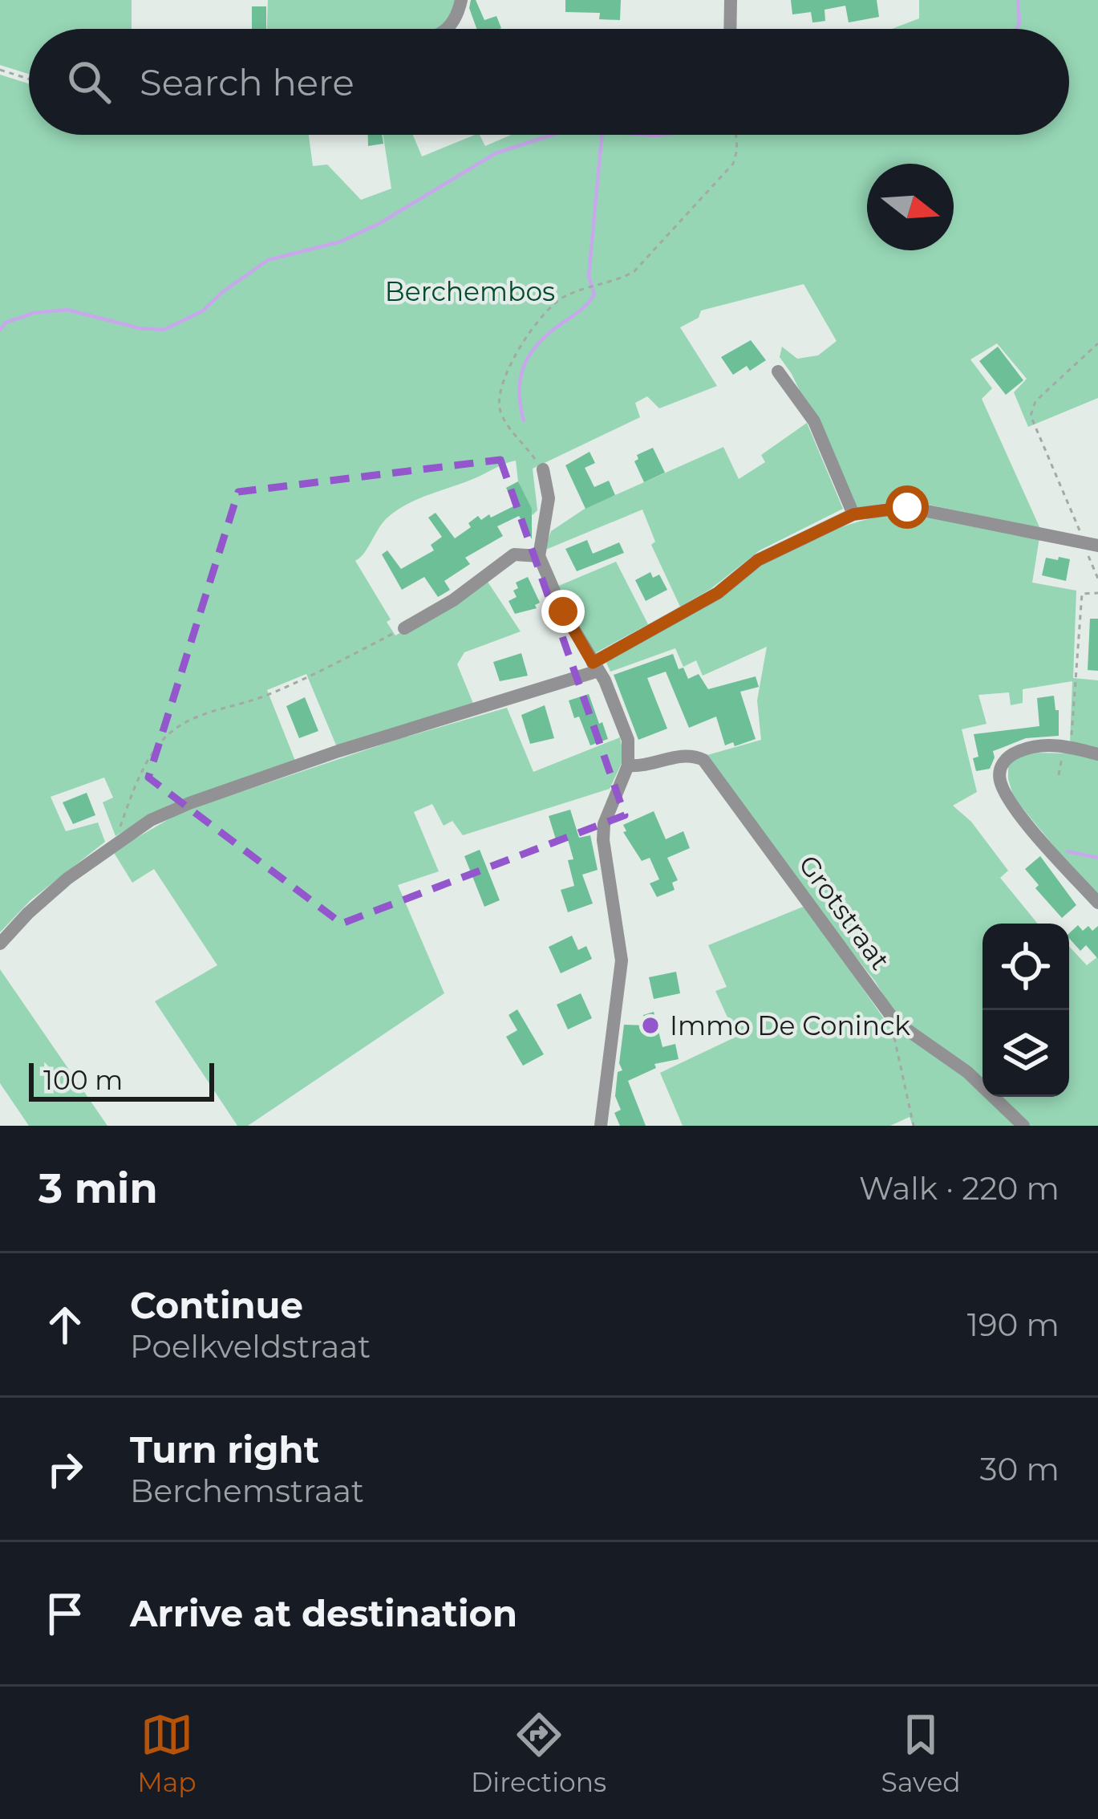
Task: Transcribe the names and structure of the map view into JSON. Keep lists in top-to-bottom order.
{
  "streets": {
    "street": ["Grotstraat"]
  },
  "parks": ["Berchembos"],
  "places": ["Immo De Coninck"],
  "scale_bar": "100 m",
  "north": "right",
  "page": {
    "search": "Search here",
    "scale": "100 m",
    "heading": ["3 min", "Walk · 220 m"],
    "list": [
      ["Continue", "Poelkveldstraat", "190 m"],
      ["Turn right", "Berchemstraat", "30 m"],
      "Arrive at destination"
    ],
    "nav": ["Map", "Directions", "Saved"]
  }
}
